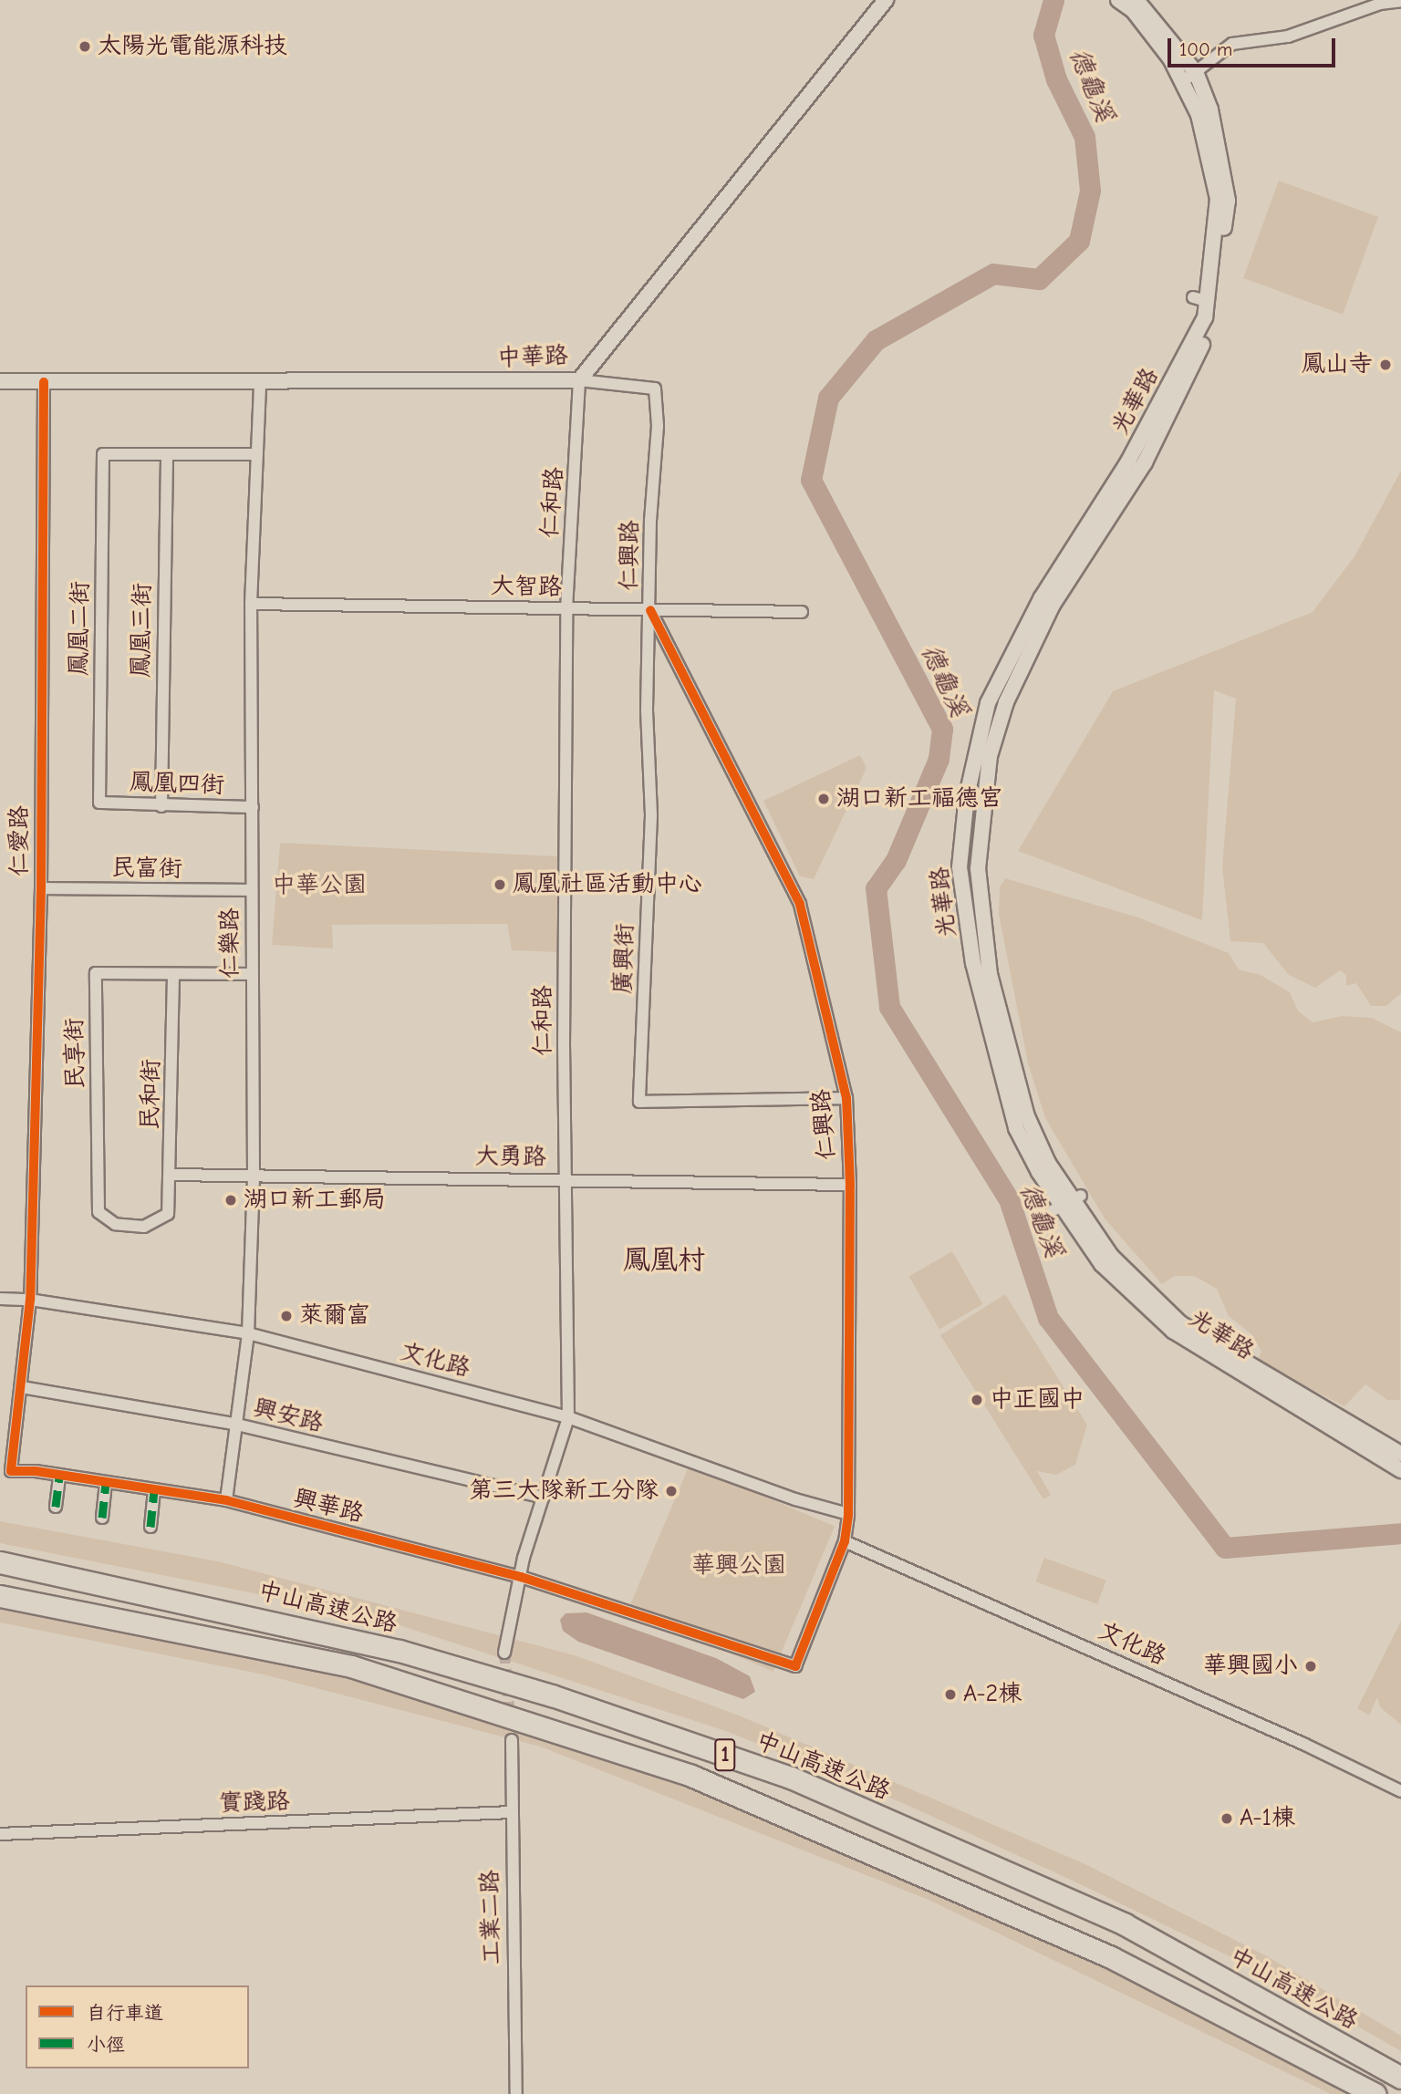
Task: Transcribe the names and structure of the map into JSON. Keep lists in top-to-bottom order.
{
  "streets": {
    "highway": ["中山高速公路", "1"],
    "street": [
      "中華路",
      "光華路",
      "仁和路",
      "仁興路",
      "大智路",
      "鳳凰二街",
      "鳳凰三街",
      "鳳凰四街",
      "仁愛路",
      "民富街",
      "仁樂路",
      "廣興街",
      "民享街",
      "民和街",
      "大勇路",
      "文化路",
      "興安路",
      "興華路",
      "實踐路",
      "工業二路"
    ]
  },
  "crossings": [
    ["中華路", "仁和路"],
    ["中華路", "仁興路"],
    ["中華路", "仁愛路"],
    ["中華路", "仁樂路"],
    ["仁和路", "仁興路"],
    ["仁和路", "大智路"],
    ["仁和路", "大勇路"],
    ["仁和路", "文化路"],
    ["仁和路", "興安路"],
    ["仁和路", "興華路"],
    ["仁興路", "大智路"],
    ["仁興路", "廣興街"],
    ["仁興路", "大勇路"],
    ["仁興路", "文化路"],
    ["仁興路", "興華路"],
    ["大智路", "仁樂路"],
    ["大智路", "廣興街"],
    ["鳳凰二街", "鳳凰三街"],
    ["鳳凰二街", "鳳凰四街"],
    ["鳳凰三街", "鳳凰四街"],
    ["鳳凰四街", "仁樂路"],
    ["仁愛路", "民富街"],
    ["仁愛路", "文化路"],
    ["仁愛路", "興華路"],
    ["民富街", "仁樂路"],
    ["仁樂路", "民享街"],
    ["仁樂路", "大勇路"],
    ["仁樂路", "文化路"],
    ["仁樂路", "興安路"],
    ["仁樂路", "興華路"],
    ["民享街", "民和街"],
    ["民和街", "大勇路"],
    ["文化路", "興華路"],
    ["興安路", "興華路"],
    ["實踐路", "工業二路"]
  ],
  "districts": ["鳳凰村"],
  "water": ["德龜溪"],
  "parks": ["中華公園", "華興公園"],
  "places": [
    "太陽光電能源科技",
    "鳳山寺",
    "湖口新工福德宮",
    "鳳凰社區活動中心",
    "湖口新工郵局",
    "萊爾富",
    "中正國中",
    "第三大隊新工分隊",
    "華興國小",
    "A-2棟",
    "A-1棟"
  ],
  "legend": ["自行車道", "小徑"],
  "scale_bar": "100 m"
}
